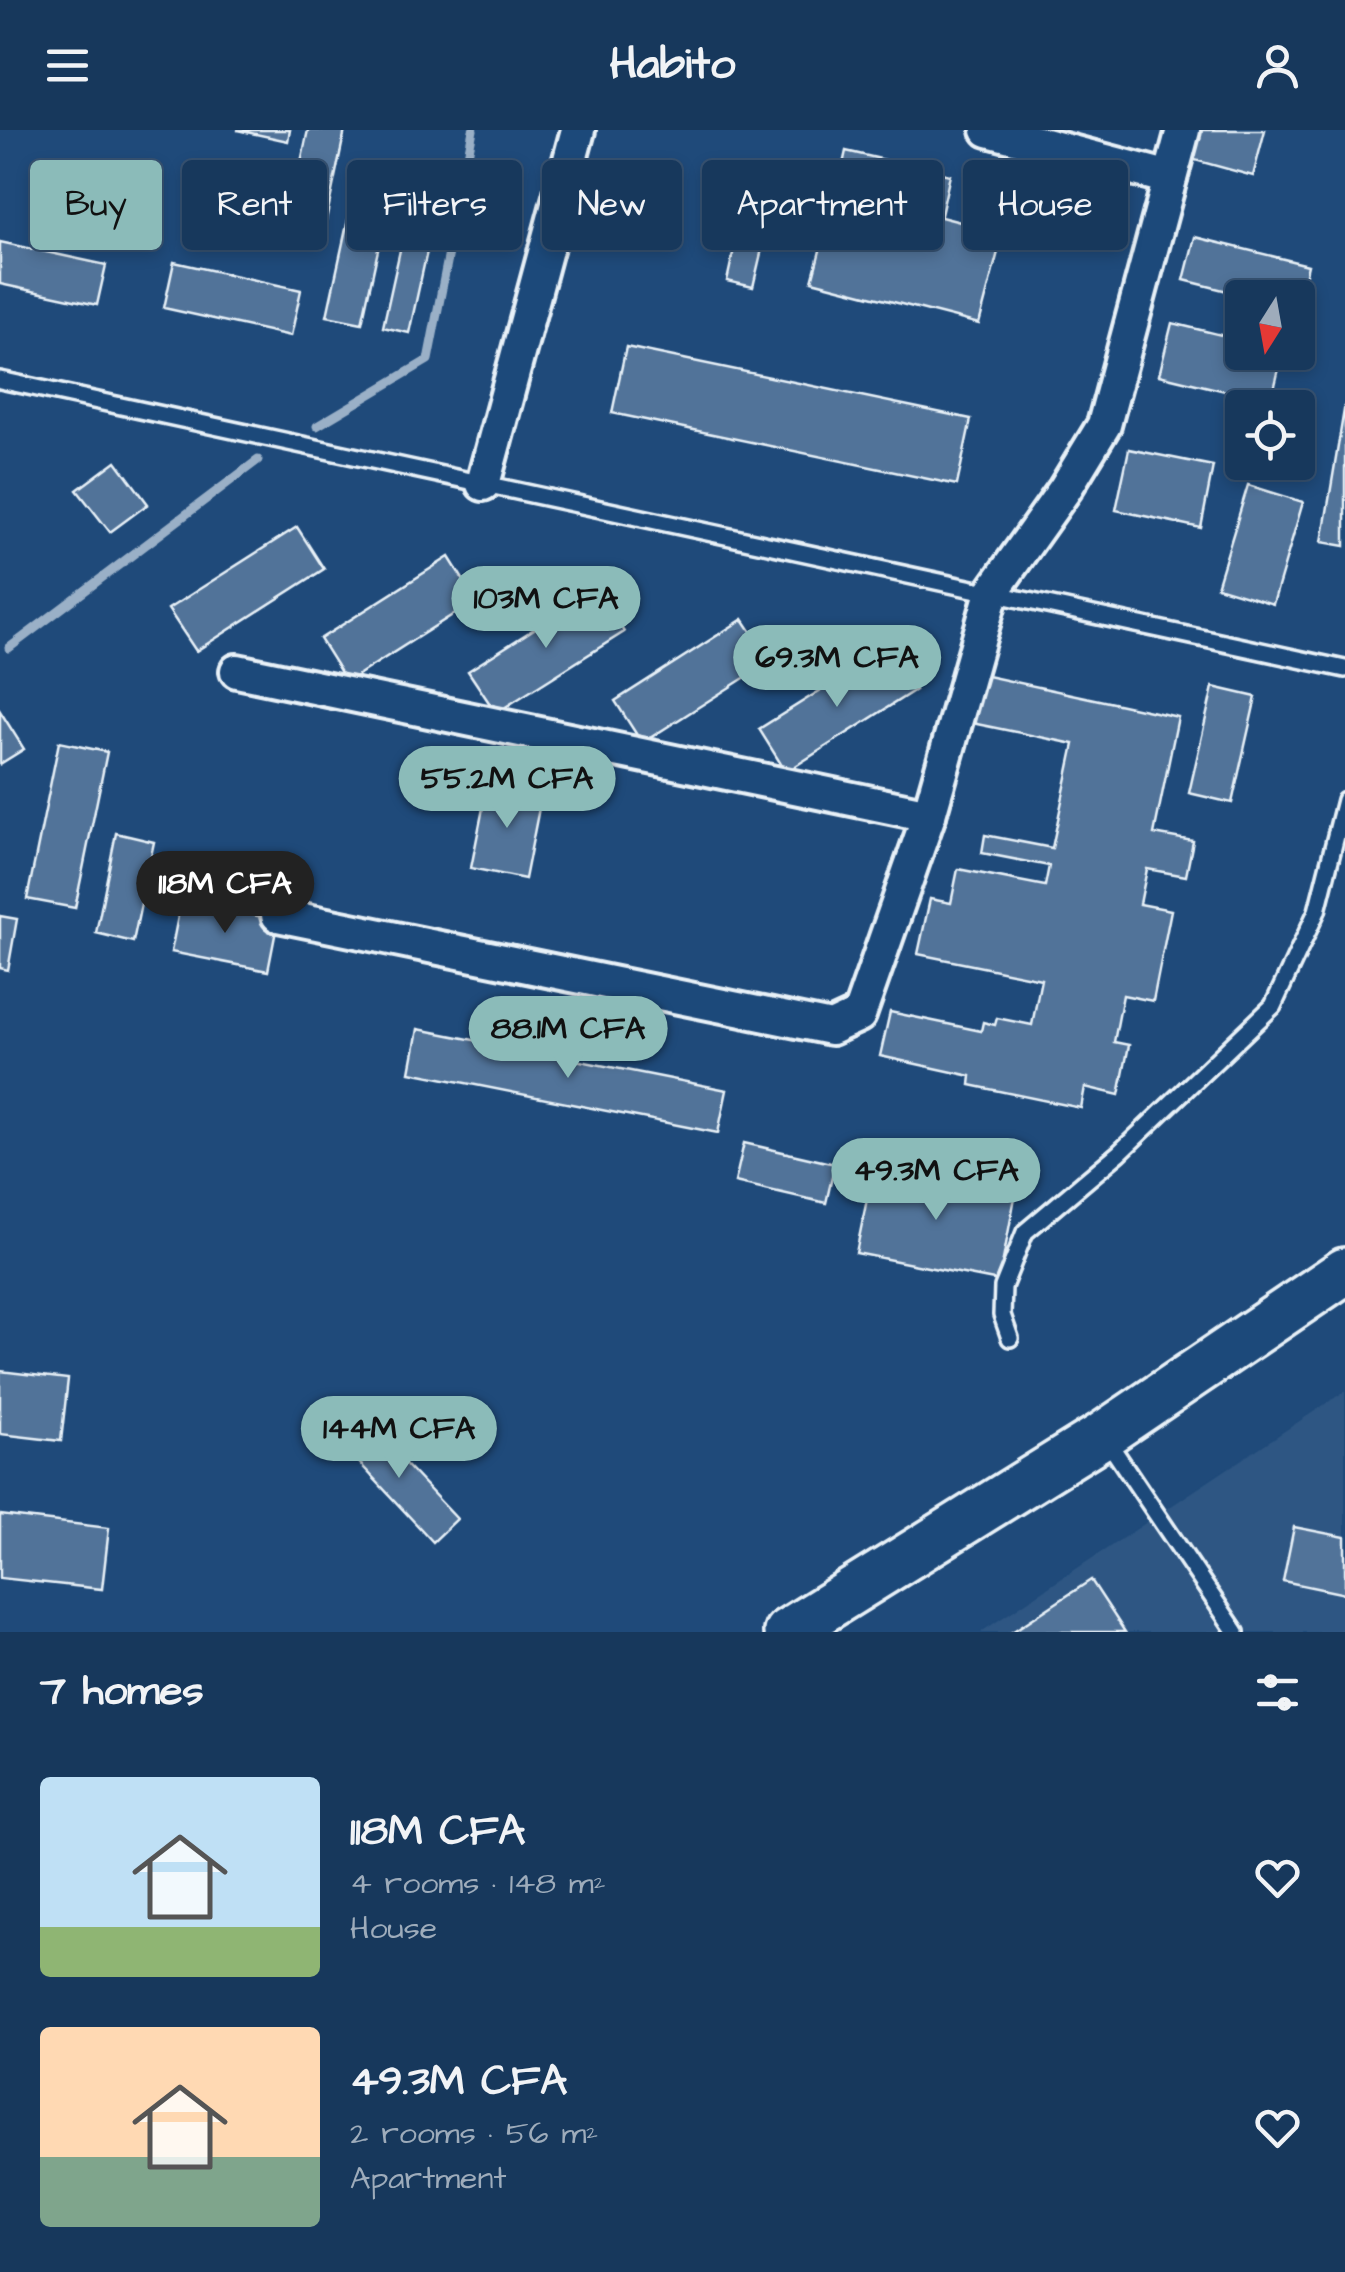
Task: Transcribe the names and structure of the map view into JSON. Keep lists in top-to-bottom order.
{
  "north": "bottom",
  "page": {
    "header": "Habito",
    "chip": [
      "Buy",
      "Rent",
      "Filters",
      "New",
      "Apartment",
      "House"
    ],
    "price": [
      "103M CFA",
      "69.3M CFA",
      "55.2M CFA",
      "118M CFA",
      "88.1M CFA",
      "49.3M CFA",
      "144M CFA"
    ],
    "heading": "7 homes",
    "list": [
      {
        "name": "118M CFA",
        "note": "4 rooms · 148 m² · House"
      },
      {
        "name": "49.3M CFA",
        "note": "2 rooms · 56 m² · Apartment"
      }
    ]
  }
}
